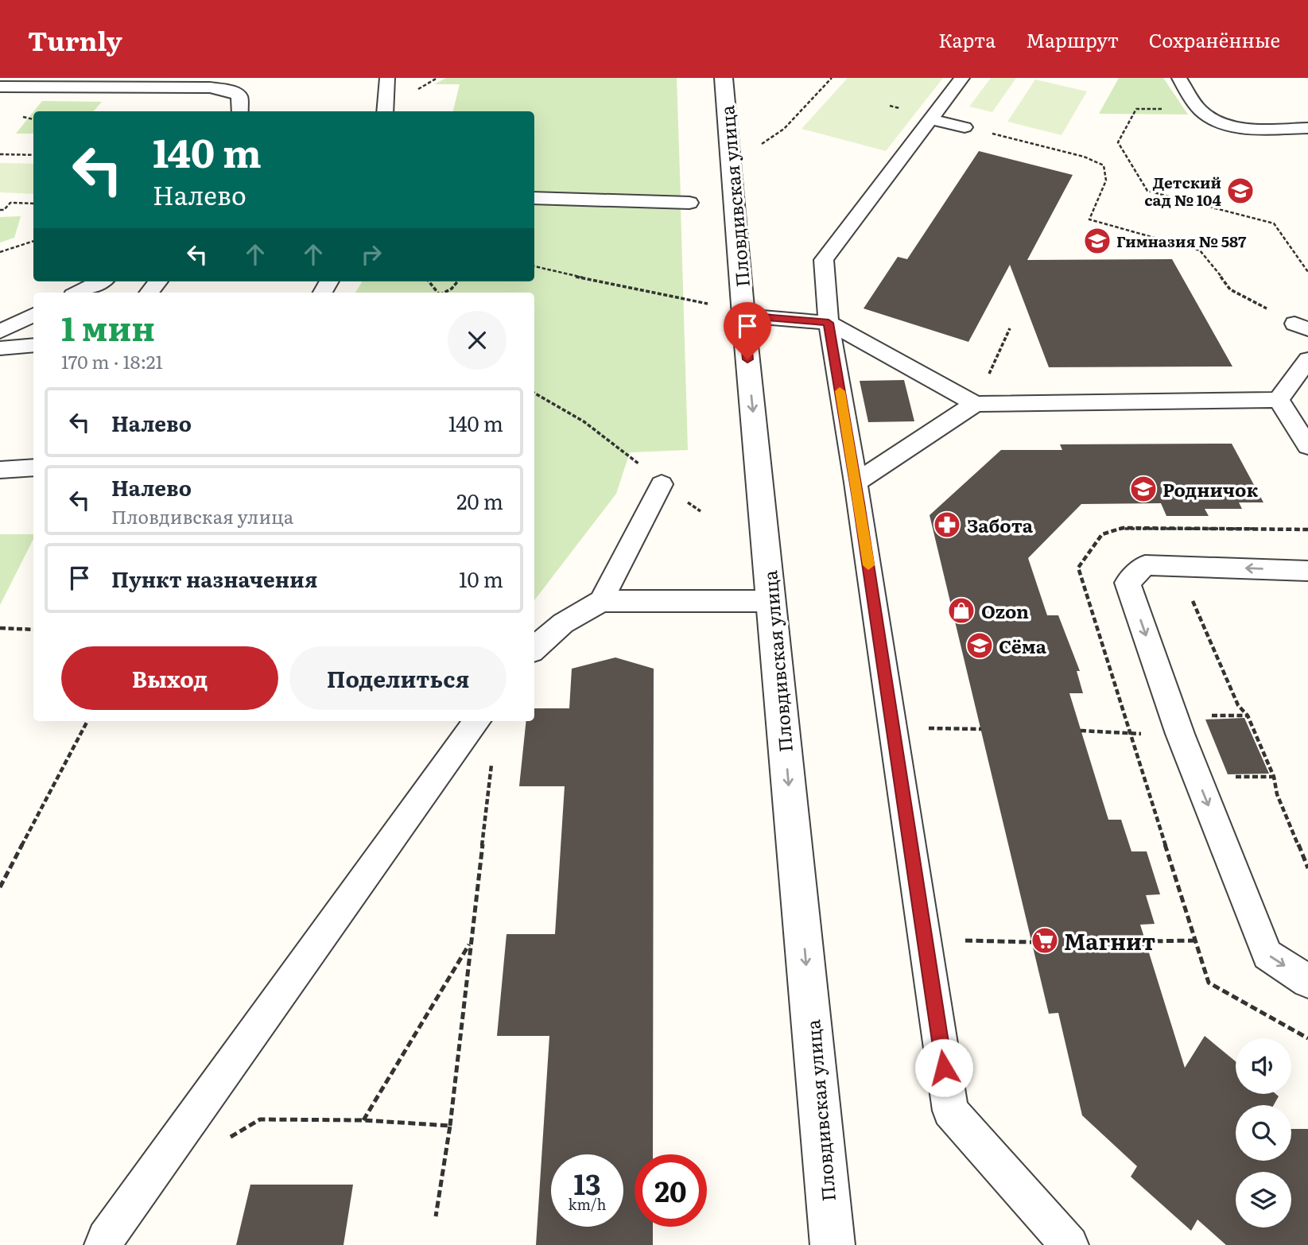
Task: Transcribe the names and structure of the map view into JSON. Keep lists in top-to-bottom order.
{
  "streets": {
    "street": ["Пловдивская улица"]
  },
  "one_way": ["Пловдивская улица"],
  "places": {
    "school or university": [
      "Детский сад № 104",
      "Гимназия № 587",
      "Родничок",
      "Сёма"
    ],
    "pharmacy": ["Забота"],
    "shop": ["Ozon"],
    "supermarket": ["Магнит"]
  },
  "page": {
    "header": "Turnly",
    "nav": ["Карта", "Маршрут", "Сохранённые"],
    "turn": ["140 m", "Налево"],
    "heading": ["1 мин", "170 m · 18:21"],
    "list": [
      {
        "name": "Налево",
        "value": "140 m"
      },
      {
        "name": "Налево",
        "note": "Пловдивская улица",
        "value": "20 m"
      },
      {
        "name": "Пункт назначения",
        "value": "10 m"
      }
    ],
    "buttons": ["Выход", "Поделиться"],
    "speed": "13 km/h",
    "limit": "20"
  }
}
